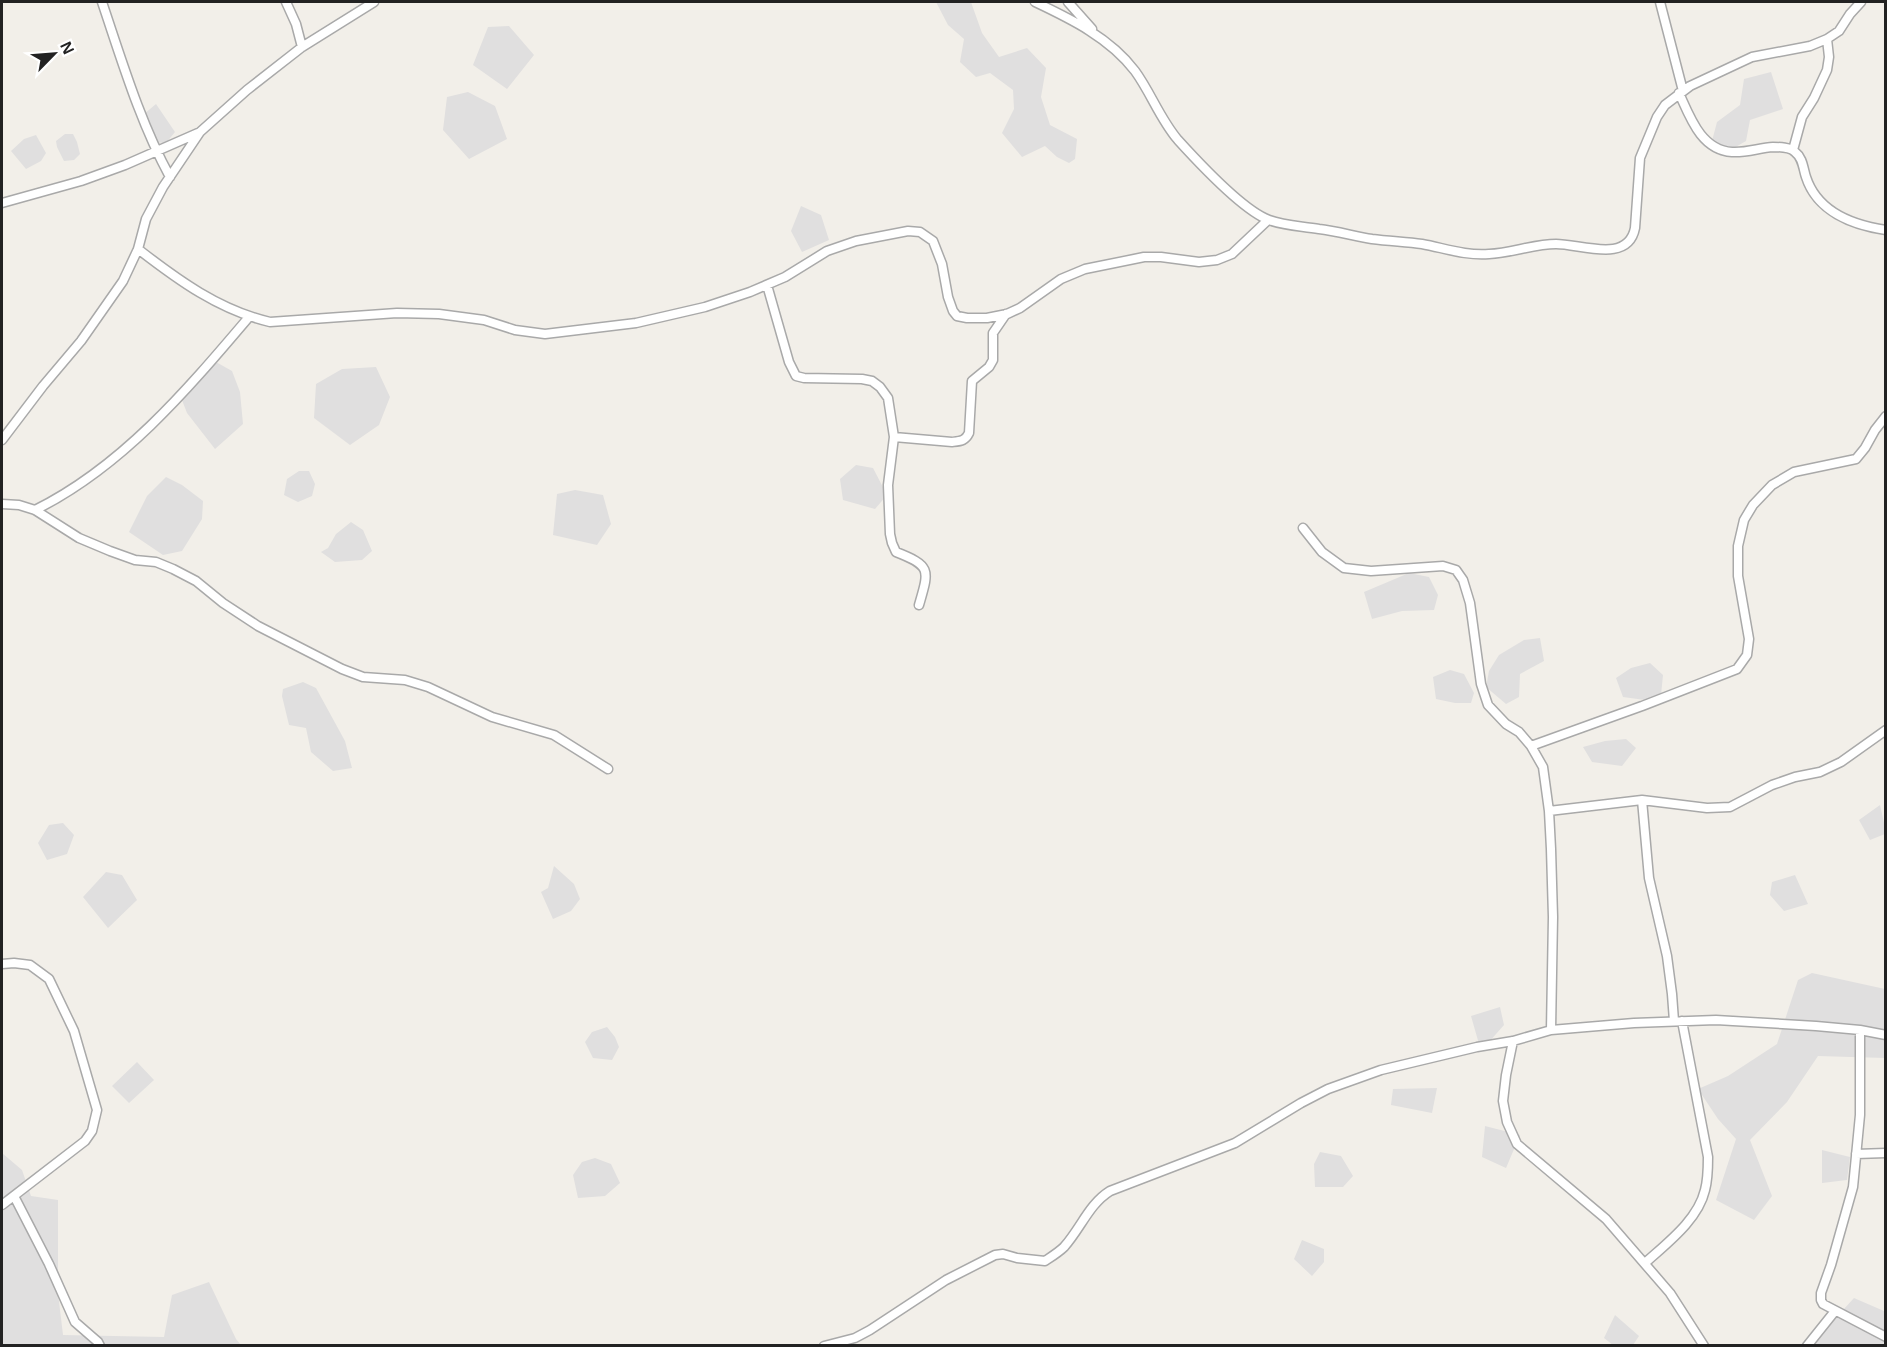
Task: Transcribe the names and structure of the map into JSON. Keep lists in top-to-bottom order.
{
  "north": "top right"
}
